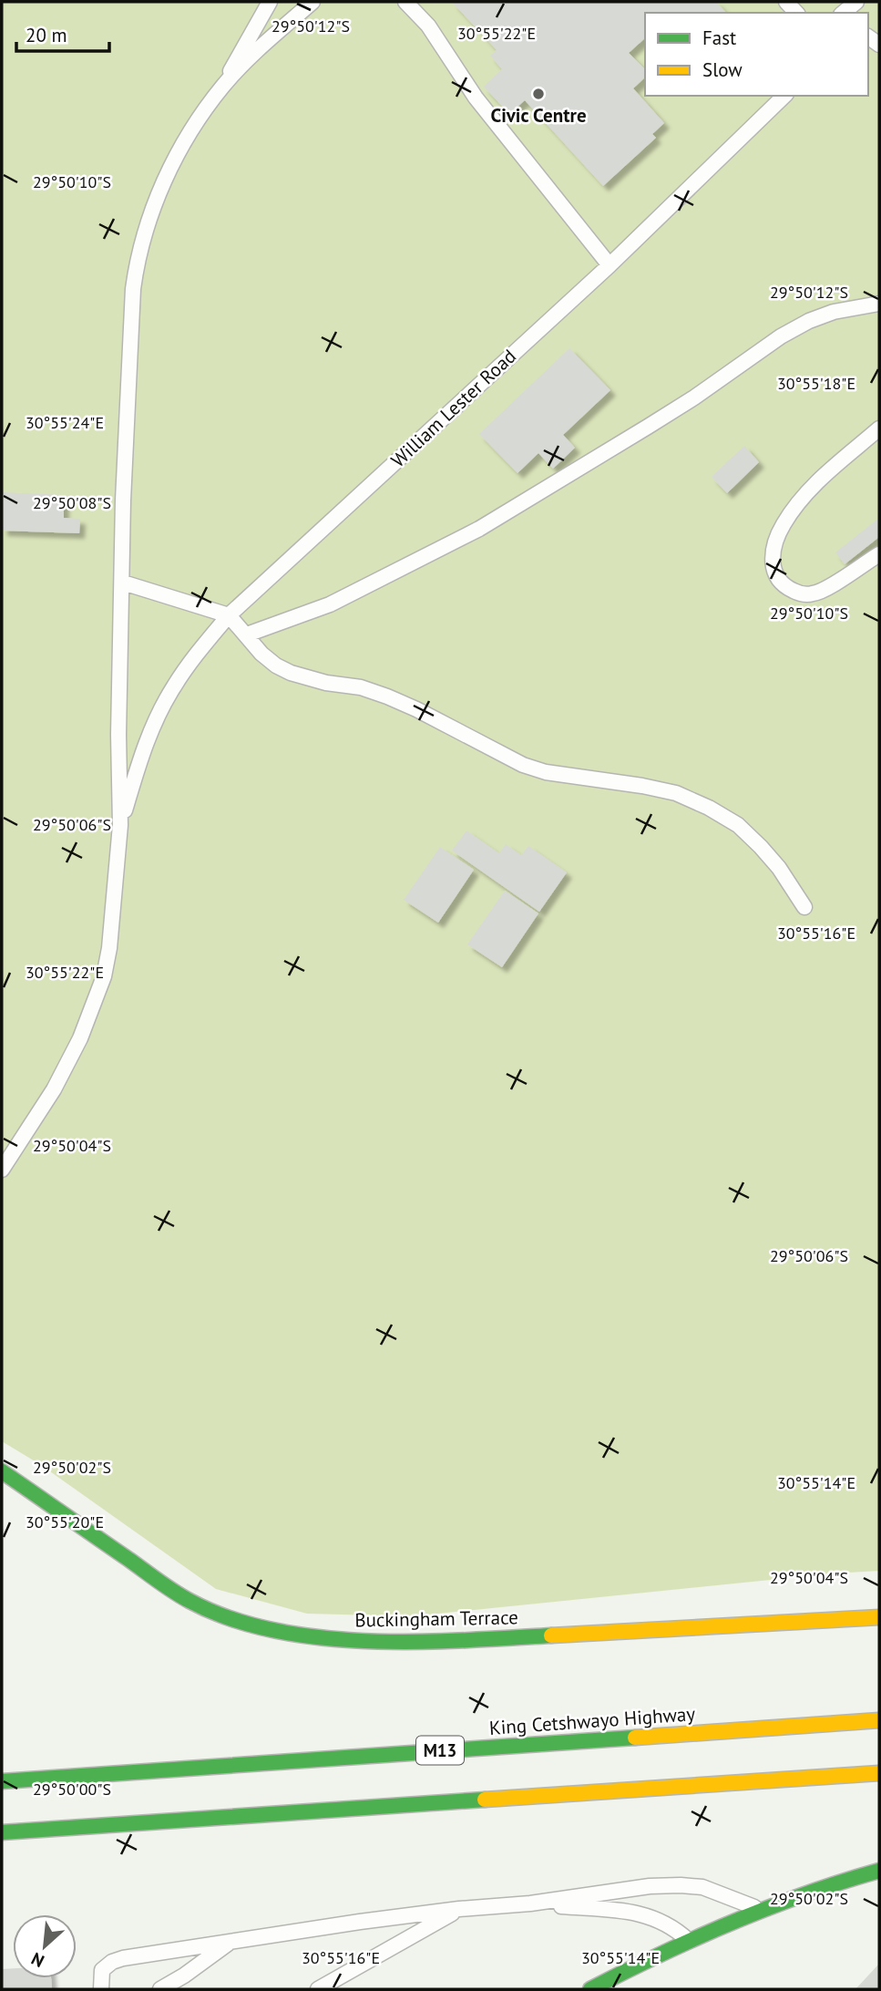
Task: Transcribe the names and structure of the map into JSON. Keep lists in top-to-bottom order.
{
  "streets": {
    "main road": ["Buckingham Terrace", "King Cetshwayo Highway", "M13"],
    "lane": ["William Lester Road"]
  },
  "places": ["Civic Centre"],
  "legend": ["Fast", "Slow"],
  "scale_bar": "20 m",
  "north": "bottom left",
  "coordinates": [
    "29°50'12\"S",
    "30°55'22\"E",
    "29°50'10\"S",
    "30°55'18\"E",
    "30°55'24\"E",
    "29°50'08\"S",
    "29°50'06\"S",
    "30°55'16\"E",
    "29°50'04\"S",
    "29°50'02\"S",
    "30°55'14\"E",
    "30°55'20\"E",
    "29°50'00\"S"
  ]
}
